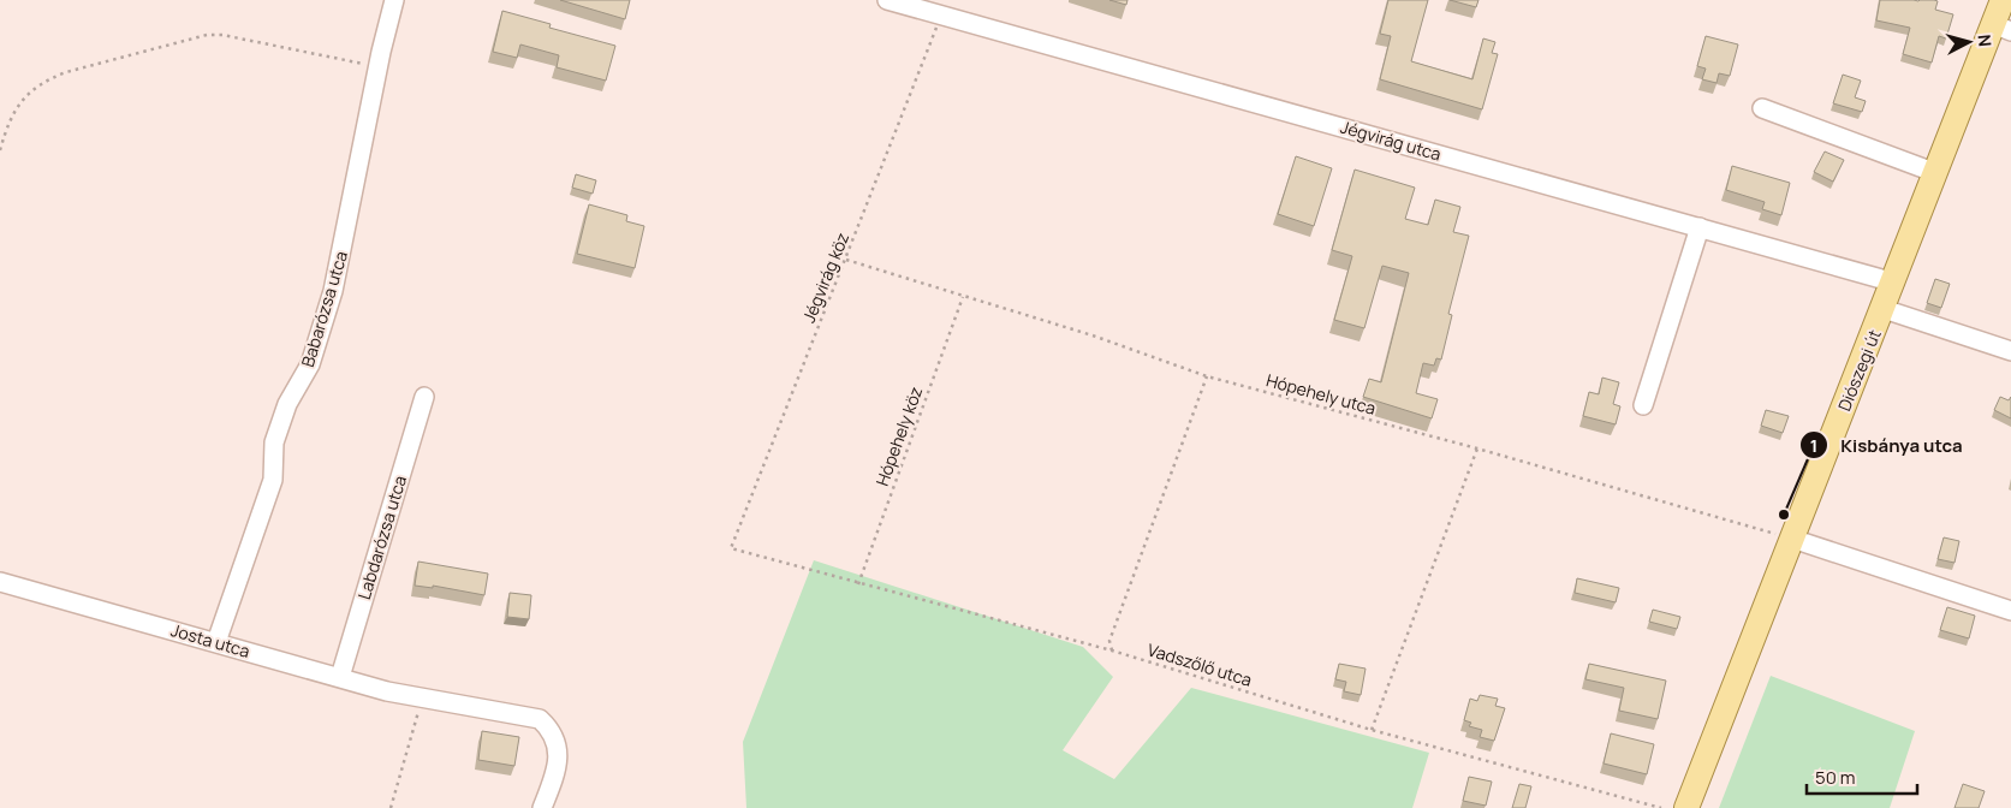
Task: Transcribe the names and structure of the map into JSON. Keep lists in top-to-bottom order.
{
  "streets": {
    "main road": ["Diószegi út"],
    "street": [
      "Jégvirág utca",
      "Babarózsa utca",
      "Labdarózsa utca",
      "Josta utca"
    ],
    "path": [
      "Jégvirág köz",
      "Hópehely utca",
      "Hópehely köz",
      "Vadszőlő utca"
    ]
  },
  "crossings": [
    ["Jégvirág utca", "Jégvirág köz"],
    ["Jégvirág utca", "Diószegi út"],
    ["Jégvirág köz", "Hópehely utca"],
    ["Jégvirág köz", "Vadszőlő utca"],
    ["Babarózsa utca", "Josta utca"],
    ["Diószegi út", "Hópehely utca"],
    ["Hópehely utca", "Hópehely köz"],
    ["Hópehely köz", "Vadszőlő utca"],
    ["Labdarózsa utca", "Josta utca"]
  ],
  "places": ["Kisbánya utca"],
  "scale_bar": "50 m",
  "north": "right"
}
